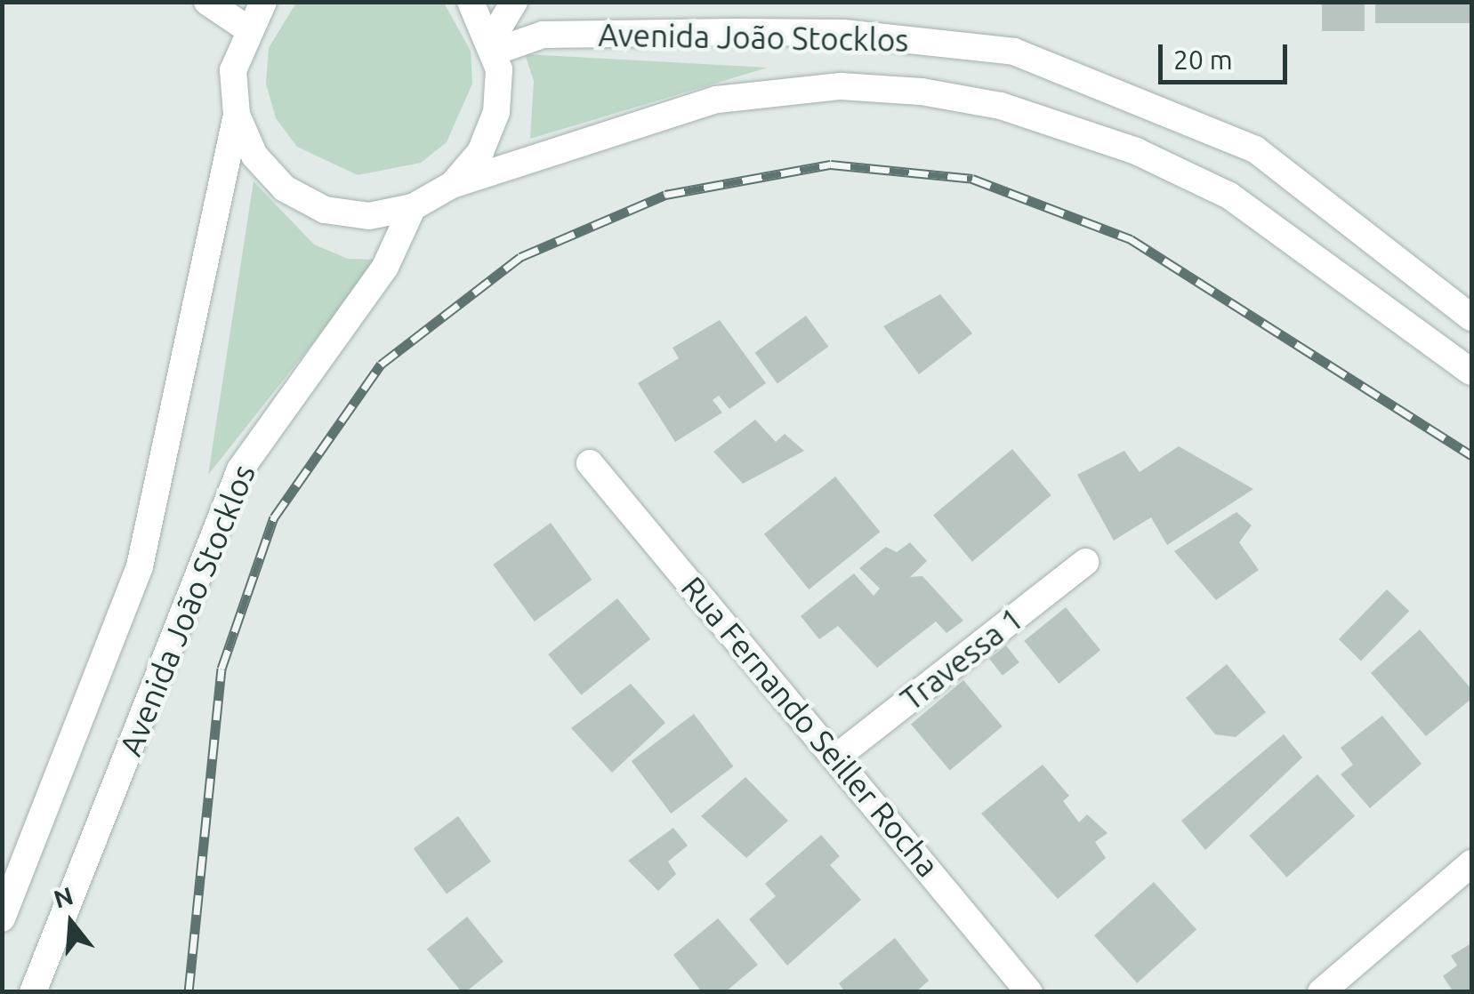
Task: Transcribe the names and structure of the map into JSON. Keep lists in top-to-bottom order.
{
  "streets": {
    "main road": ["Avenida João Stocklos", "Travessa 1", "Rua Fernando Seiller Rocha"]
  },
  "crossings": [
    ["Travessa 1", "Rua Fernando Seiller Rocha"]
  ],
  "scale_bar": "20 m",
  "north": "top"
}
